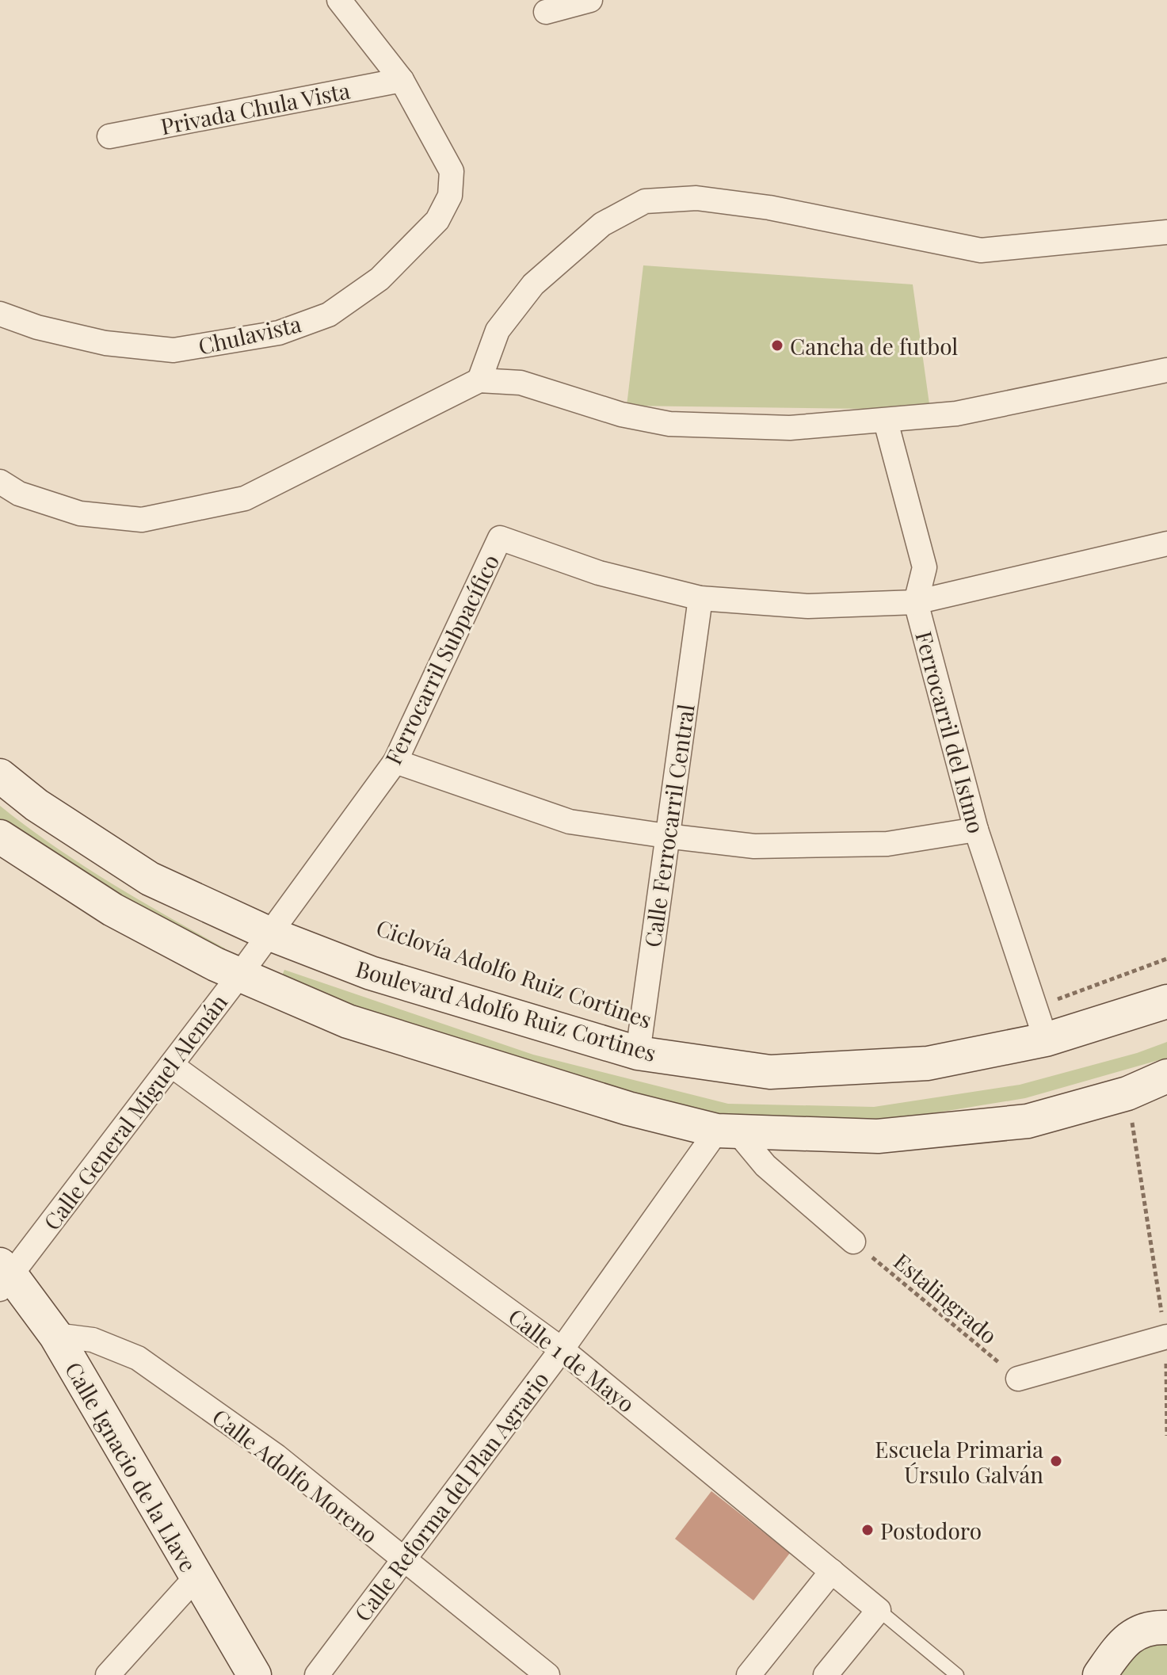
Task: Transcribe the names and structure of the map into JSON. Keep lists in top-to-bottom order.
{
  "streets": {
    "main road": ["Boulevard Adolfo Ruiz Cortines", "Calle Ignacio de la Llave"],
    "street": [
      "Privada Chula Vista",
      "Chulavista",
      "Ferrocarril Subpacífico",
      "Ferrocarril del Istmo",
      "Calle Ferrocarril Central",
      "Calle General Miguel Alemán",
      "Calle 1 de Mayo",
      "Calle Adolfo Moreno",
      "Calle Reforma del Plan Agrario"
    ],
    "path": ["Estalingrado"]
  },
  "crossings": [
    ["Privada Chula Vista", "Chulavista"],
    ["Ferrocarril Subpacífico", "Calle Ferrocarril Central"],
    ["Ferrocarril Subpacífico", "Boulevard Adolfo Ruiz Cortines"],
    ["Ferrocarril Subpacífico", "Calle General Miguel Alemán"],
    ["Ferrocarril del Istmo", "Boulevard Adolfo Ruiz Cortines"],
    ["Calle Ferrocarril Central", "Boulevard Adolfo Ruiz Cortines"],
    ["Boulevard Adolfo Ruiz Cortines", "Calle General Miguel Alemán"],
    ["Calle General Miguel Alemán", "Calle 1 de Mayo"],
    ["Calle General Miguel Alemán", "Calle Ignacio de la Llave"],
    ["Calle 1 de Mayo", "Calle Reforma del Plan Agrario"],
    ["Calle Ignacio de la Llave", "Calle Adolfo Moreno"],
    ["Calle Adolfo Moreno", "Calle Reforma del Plan Agrario"]
  ],
  "places": ["Cancha de futbol", "Escuela Primaria Úrsulo Galván", "Postodoro"]
}
